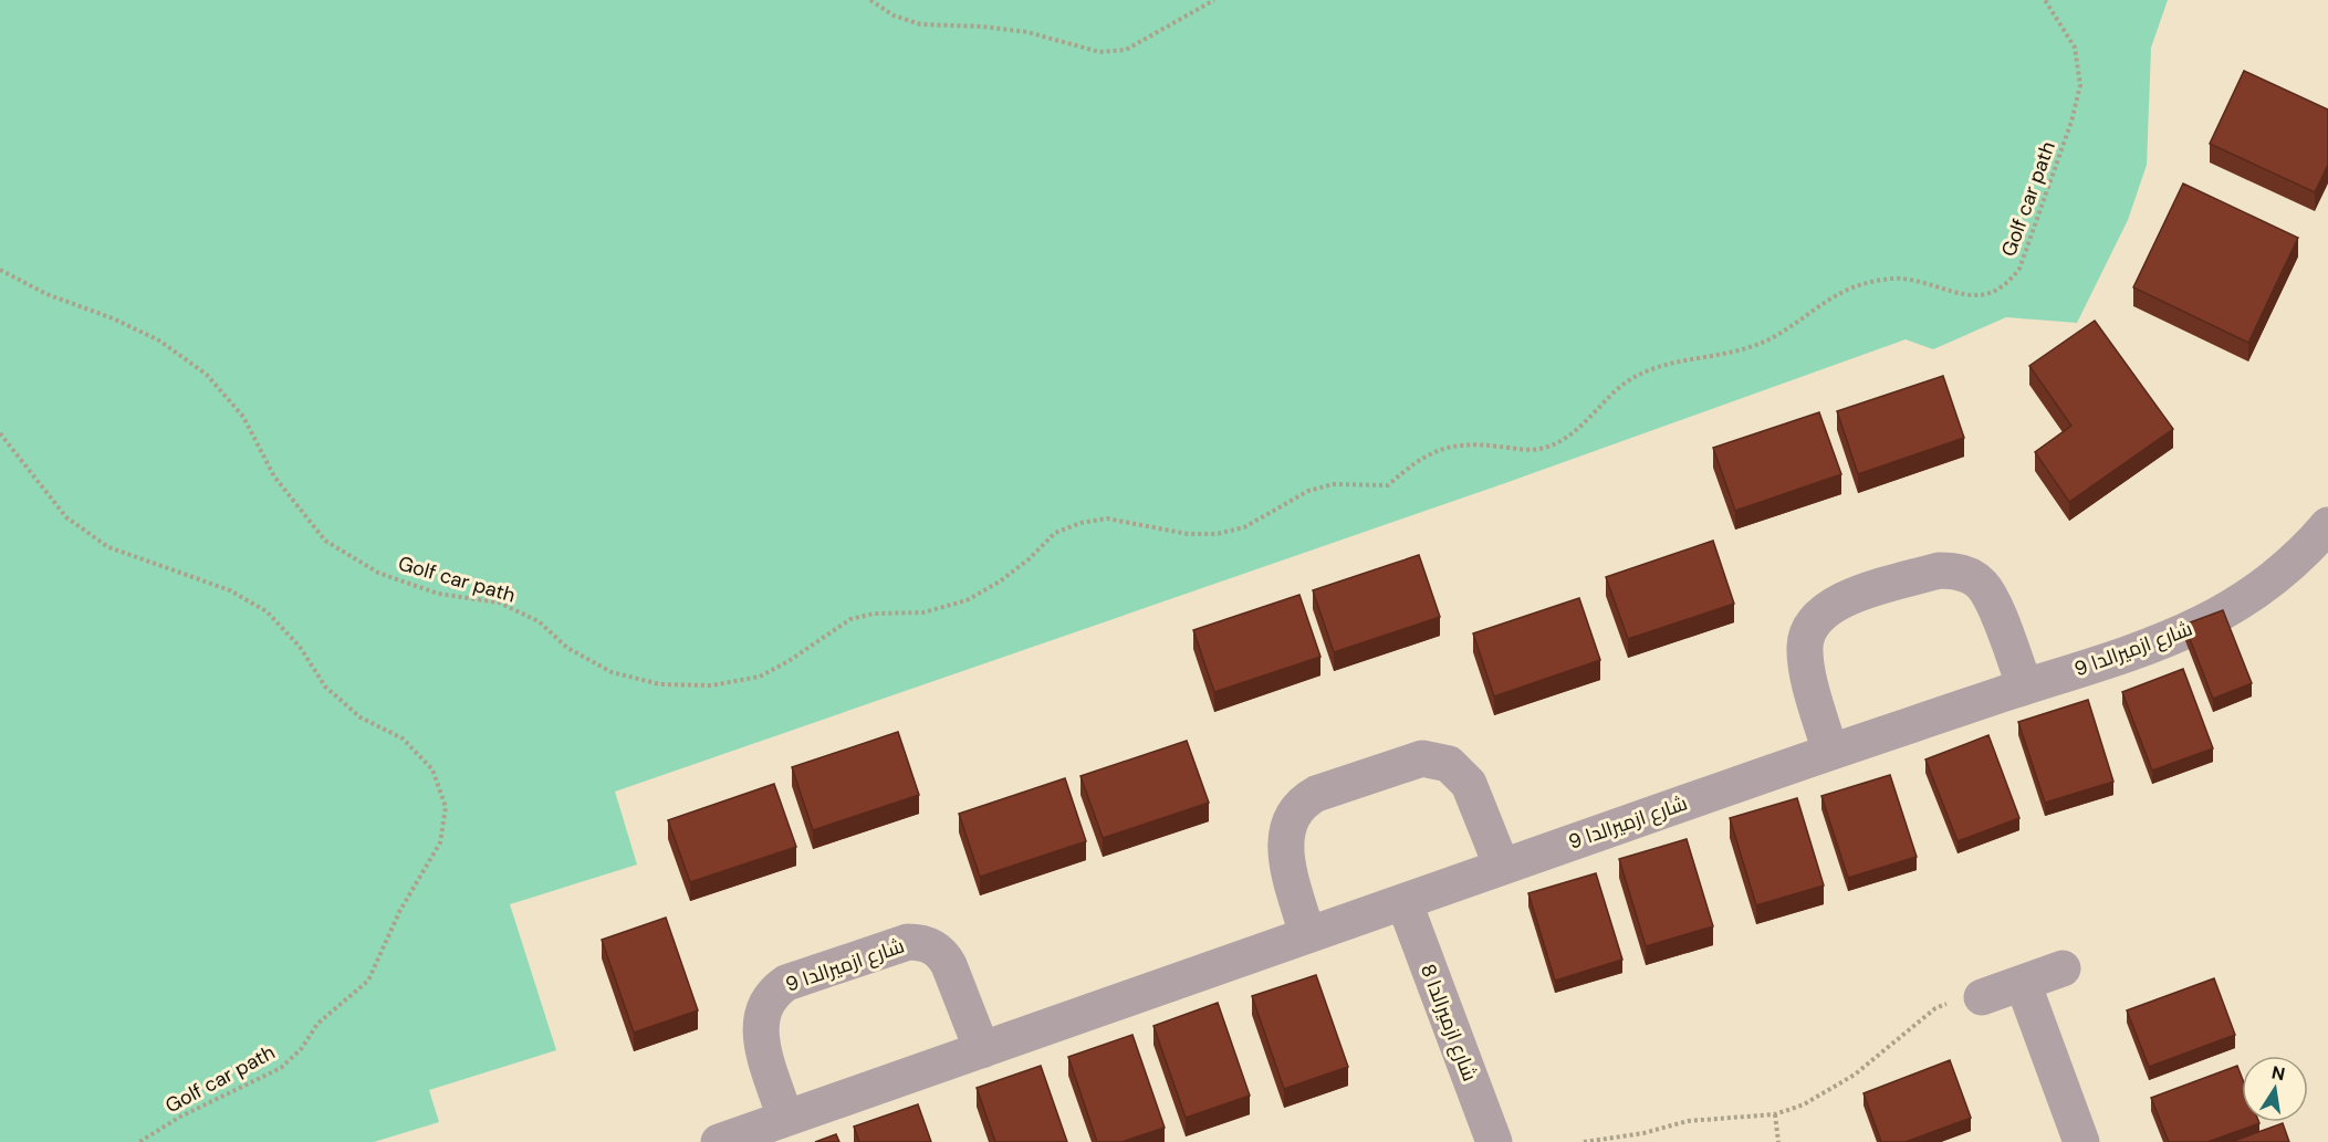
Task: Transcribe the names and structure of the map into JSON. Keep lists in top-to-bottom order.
{
  "streets": {
    "street": ["شارع ازميرالدا 9", "شارع ازميرالدا 8"],
    "path": ["Golf car path"]
  },
  "crossings": [
    ["شارع ازميرالدا 9", "شارع ازميرالدا 8"]
  ],
  "north": "top"
}
